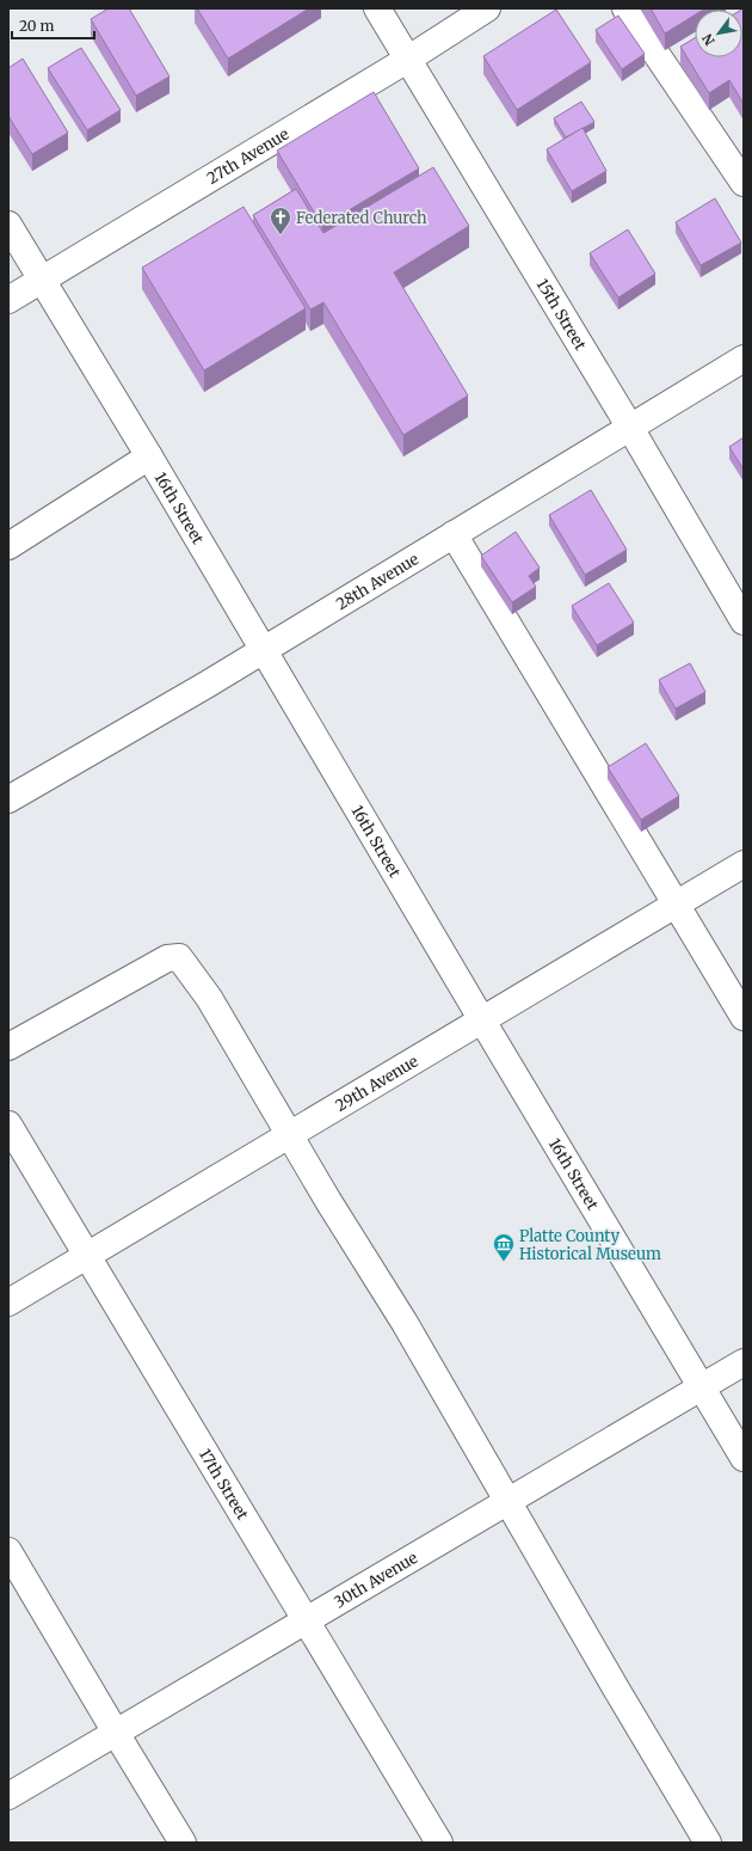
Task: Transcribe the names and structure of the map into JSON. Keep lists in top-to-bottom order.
{
  "streets": {
    "street": [
      "27th Avenue",
      "15th Street",
      "16th Street",
      "28th Avenue",
      "29th Avenue",
      "17th Street",
      "30th Avenue"
    ]
  },
  "crossings": [
    ["27th Avenue", "15th Street"],
    ["27th Avenue", "16th Street"],
    ["15th Street", "28th Avenue"],
    ["16th Street", "28th Avenue"],
    ["16th Street", "29th Avenue"],
    ["16th Street", "30th Avenue"],
    ["29th Avenue", "17th Street"],
    ["17th Street", "30th Avenue"]
  ],
  "places": {
    "church": ["Federated Church"],
    "museum": ["Platte County Historical Museum"]
  },
  "scale_bar": "20 m",
  "north": "bottom left"
}
